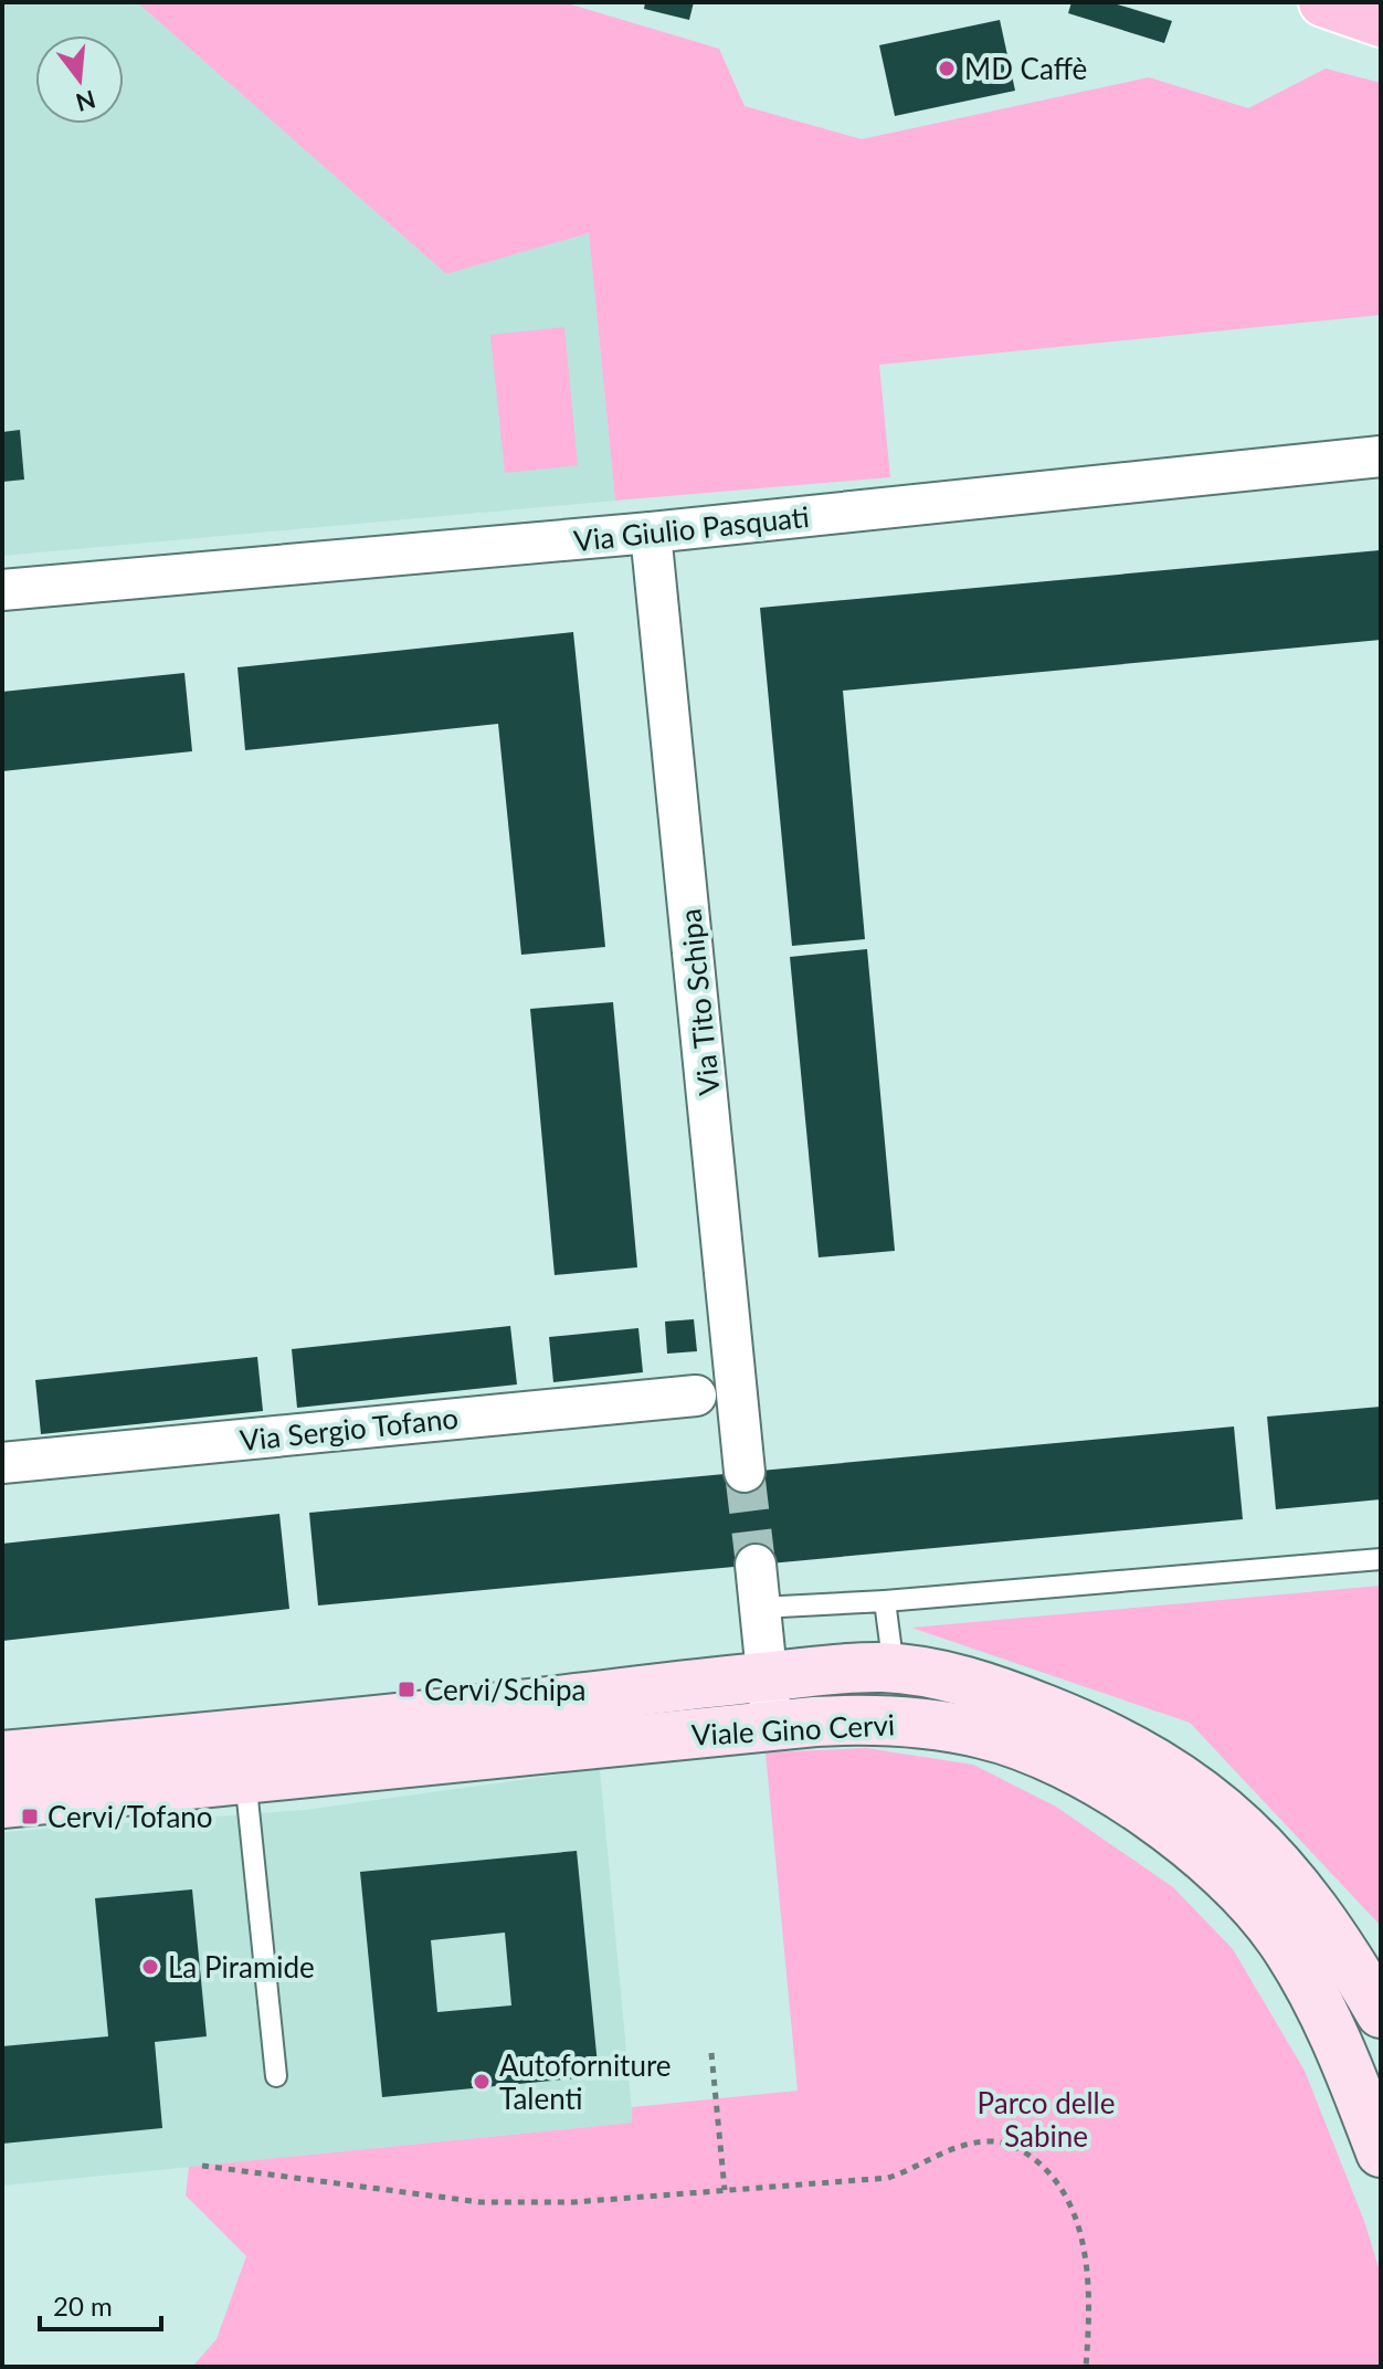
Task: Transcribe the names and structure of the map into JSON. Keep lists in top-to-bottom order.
{
  "streets": {
    "street": [
      "Via Giulio Pasquati",
      "Via Tito Schipa",
      "Via Sergio Tofano",
      "Viale Gino Cervi"
    ]
  },
  "crossings": [
    ["Via Giulio Pasquati", "Via Tito Schipa"]
  ],
  "parks": ["Parco delle Sabine"],
  "places": {
    "other": ["MD Caffè", "La Piramide", "Autoforniture Talenti"],
    "transit": ["Cervi/Schipa", "Cervi/Tofano"]
  },
  "scale_bar": "20 m",
  "north": "bottom"
}
